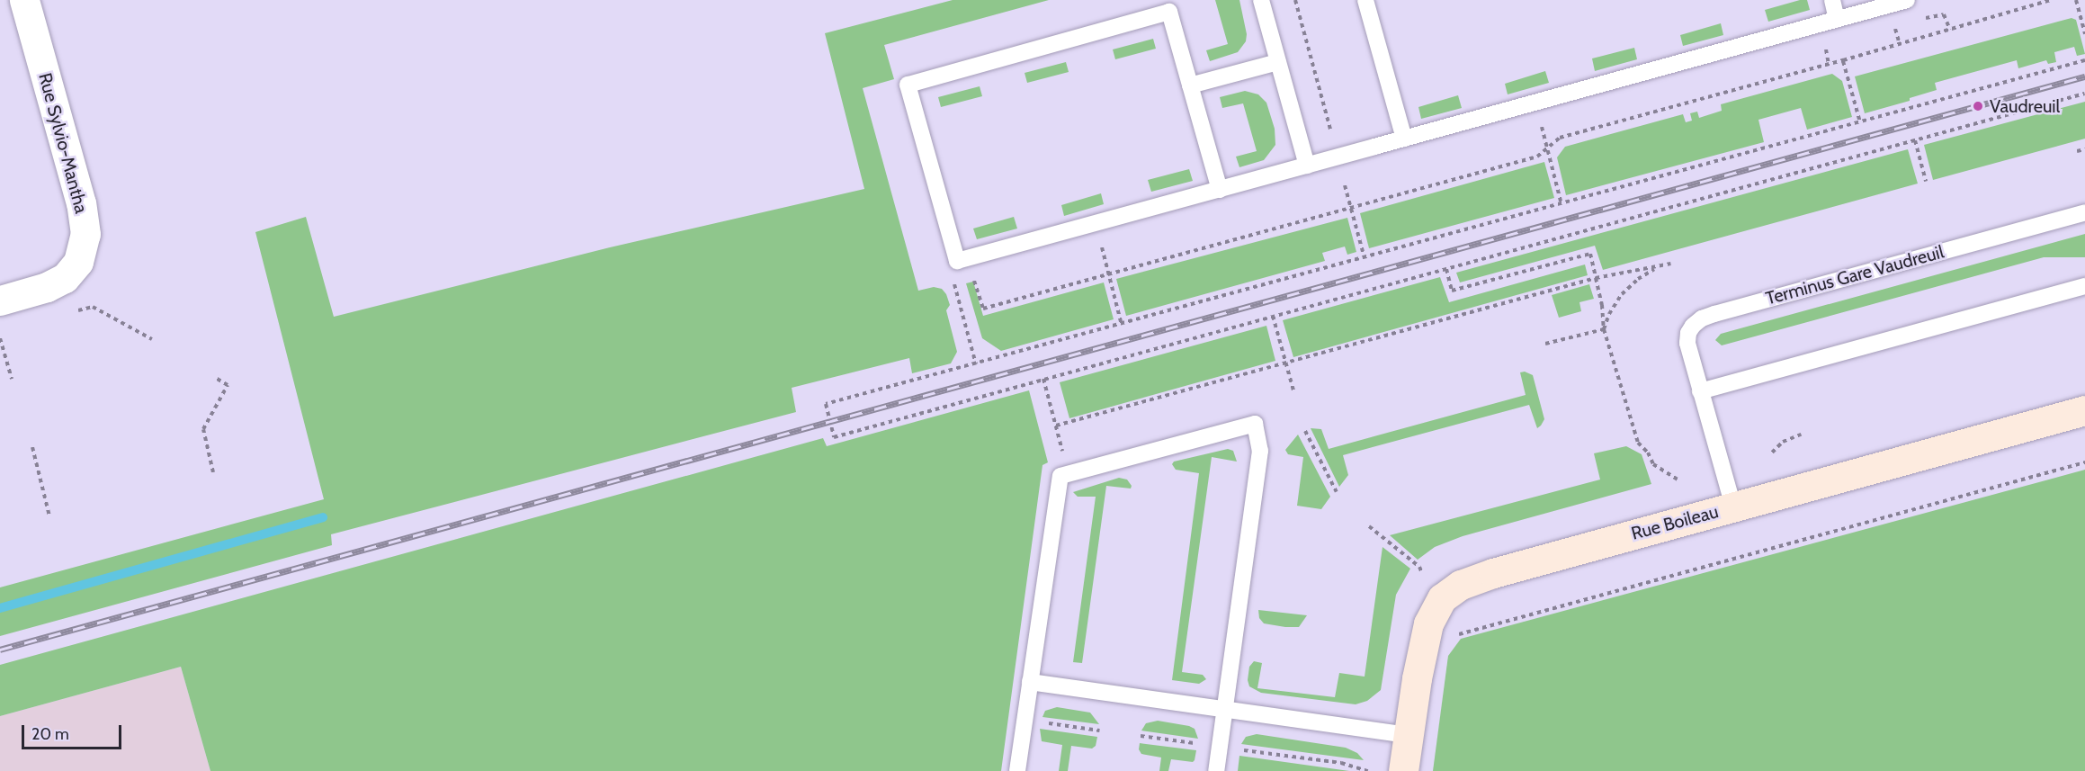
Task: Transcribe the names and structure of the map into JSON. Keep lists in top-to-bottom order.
{
  "streets": {
    "street": ["Rue Sylvio-Mantha", "Rue Boileau"],
    "lane": ["Terminus Gare Vaudreuil"]
  },
  "crossings": [
    ["Terminus Gare Vaudreuil", "Rue Boileau"]
  ],
  "places": ["Vaudreuil"],
  "scale_bar": "20 m"
}
